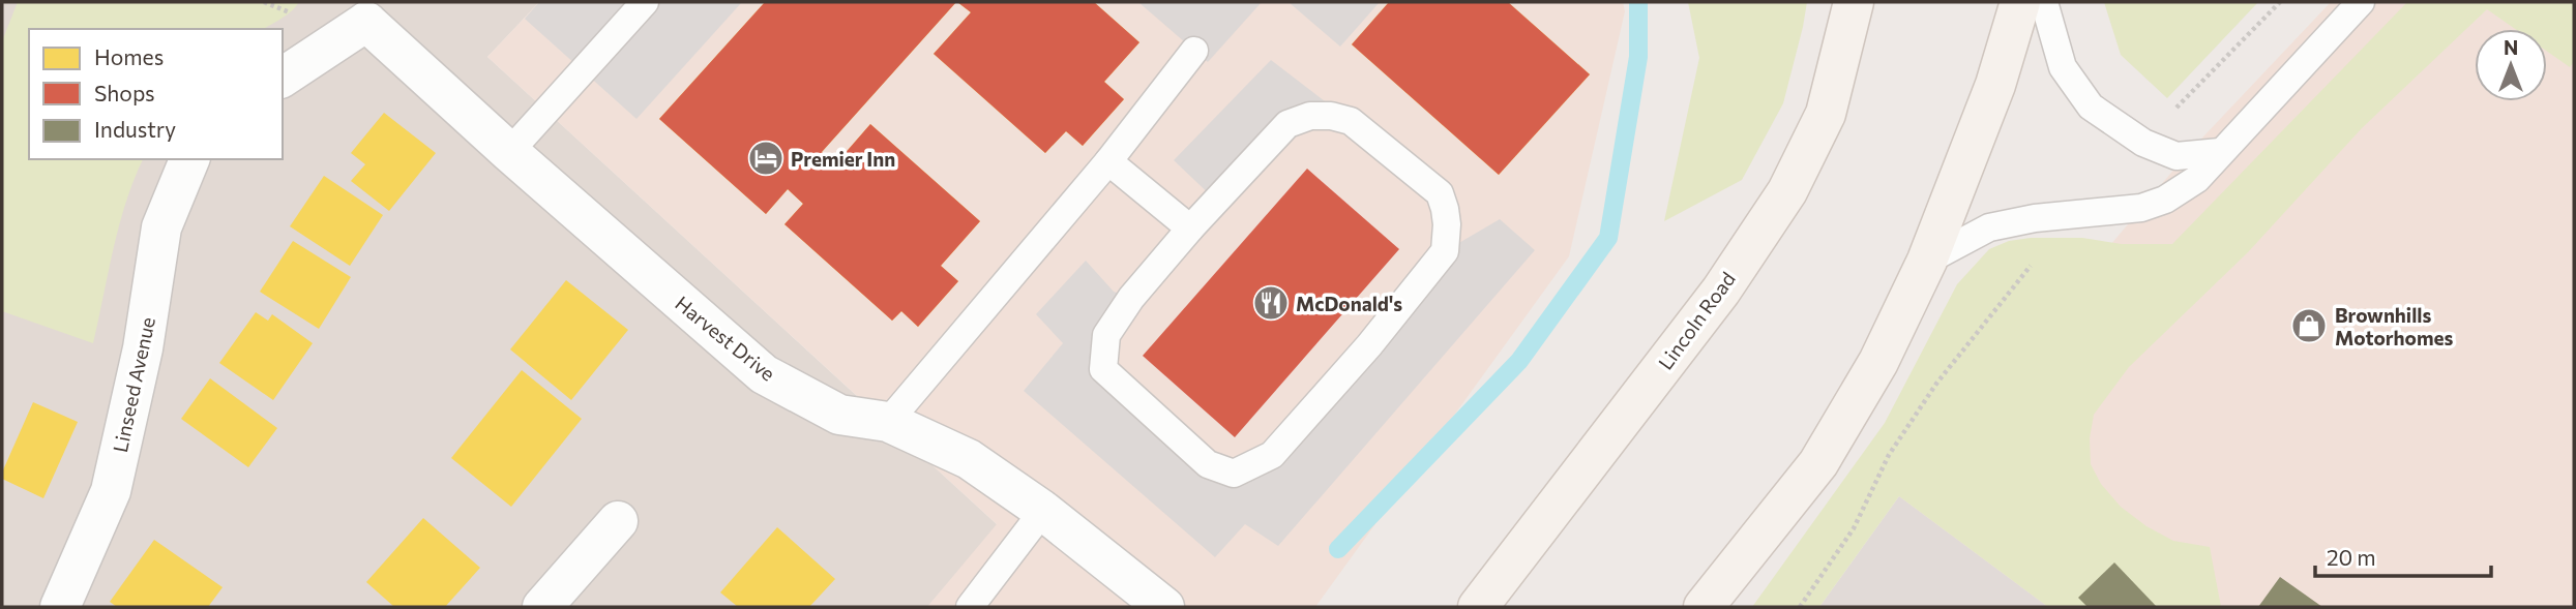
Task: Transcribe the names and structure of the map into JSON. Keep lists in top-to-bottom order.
{
  "streets": {
    "main road": ["Lincoln Road"],
    "street": ["Harvest Drive", "Linseed Avenue"]
  },
  "places": {
    "hotel": ["Premier Inn"],
    "restaurant": ["McDonald's"],
    "shop": ["Brownhills Motorhomes"]
  },
  "legend": ["Homes", "Shops", "Industry"],
  "scale_bar": "20 m",
  "north": "top"
}
